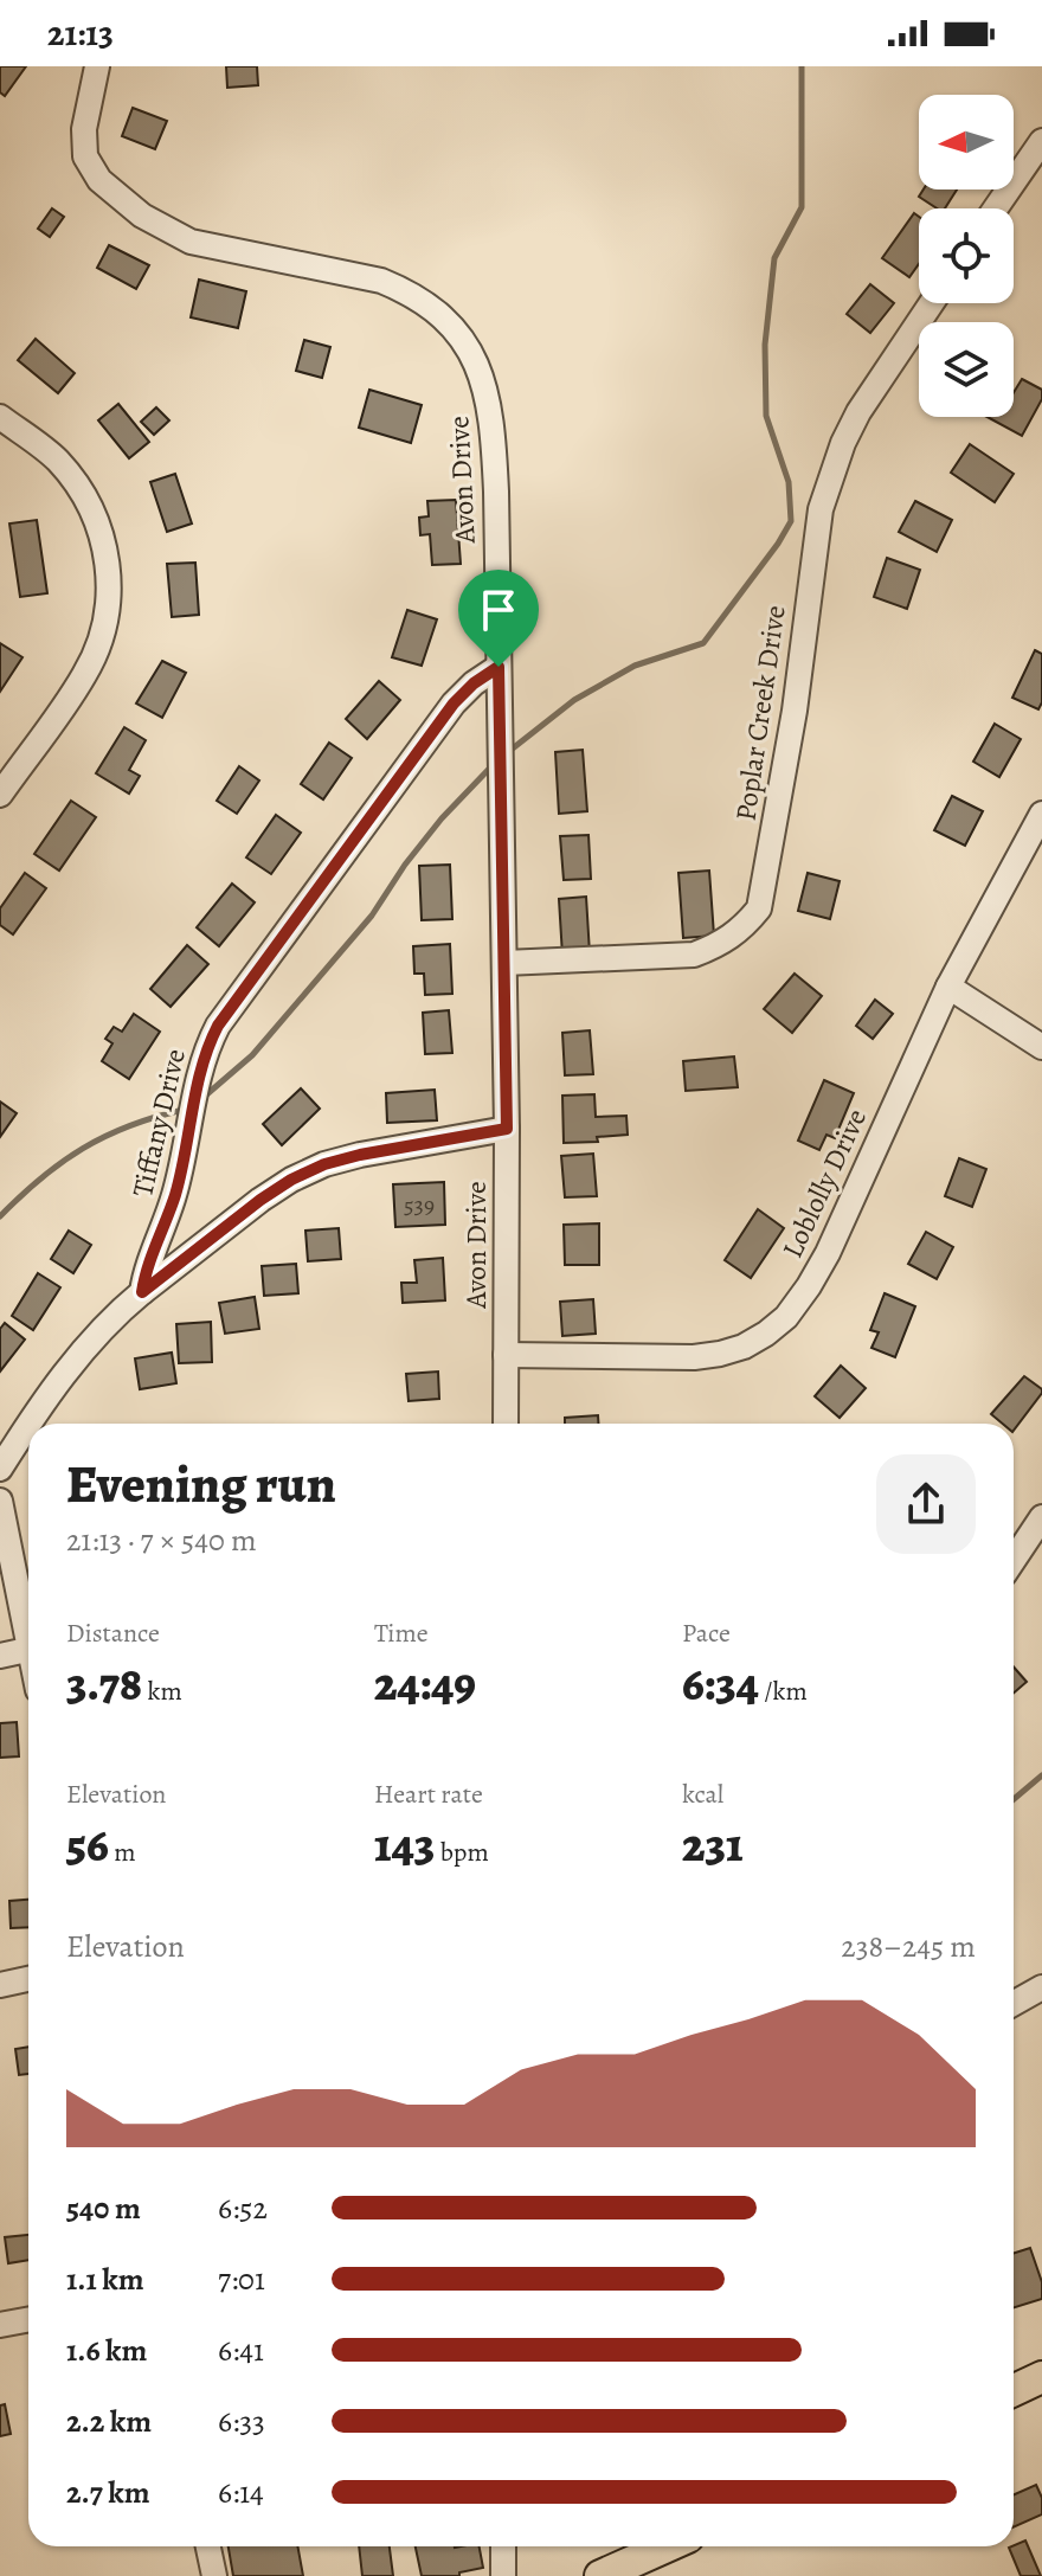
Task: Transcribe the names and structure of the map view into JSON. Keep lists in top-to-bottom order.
{
  "streets": {
    "street": [
      "Avon Drive",
      "Poplar Creek Drive",
      "Tiffany Drive",
      "Loblolly Drive"
    ]
  },
  "crossings": [
    ["Avon Drive", "Poplar Creek Drive"],
    ["Avon Drive", "Tiffany Drive"],
    ["Avon Drive", "Loblolly Drive"]
  ],
  "house_numbers": ["539"],
  "north": "left",
  "page": {
    "status": "21:13",
    "heading": ["Evening run", "21:13 · 7 × 540 m"],
    "stats": [
      ["Distance", "3.78 km"],
      ["Time", "24:49"],
      ["Pace", "6:34 /km"],
      ["Elevation", "56 m"],
      ["Heart rate", "143 bpm"],
      ["kcal", "231"]
    ],
    "chart": ["Elevation", "238–245 m"],
    "list": [
      {
        "name": "540 m",
        "note": "6:52"
      },
      {
        "name": "1.1 km",
        "note": "7:01"
      },
      {
        "name": "1.6 km",
        "note": "6:41"
      },
      {
        "name": "2.2 km",
        "note": "6:33"
      },
      {
        "name": "2.7 km",
        "note": "6:14"
      }
    ]
  }
}
